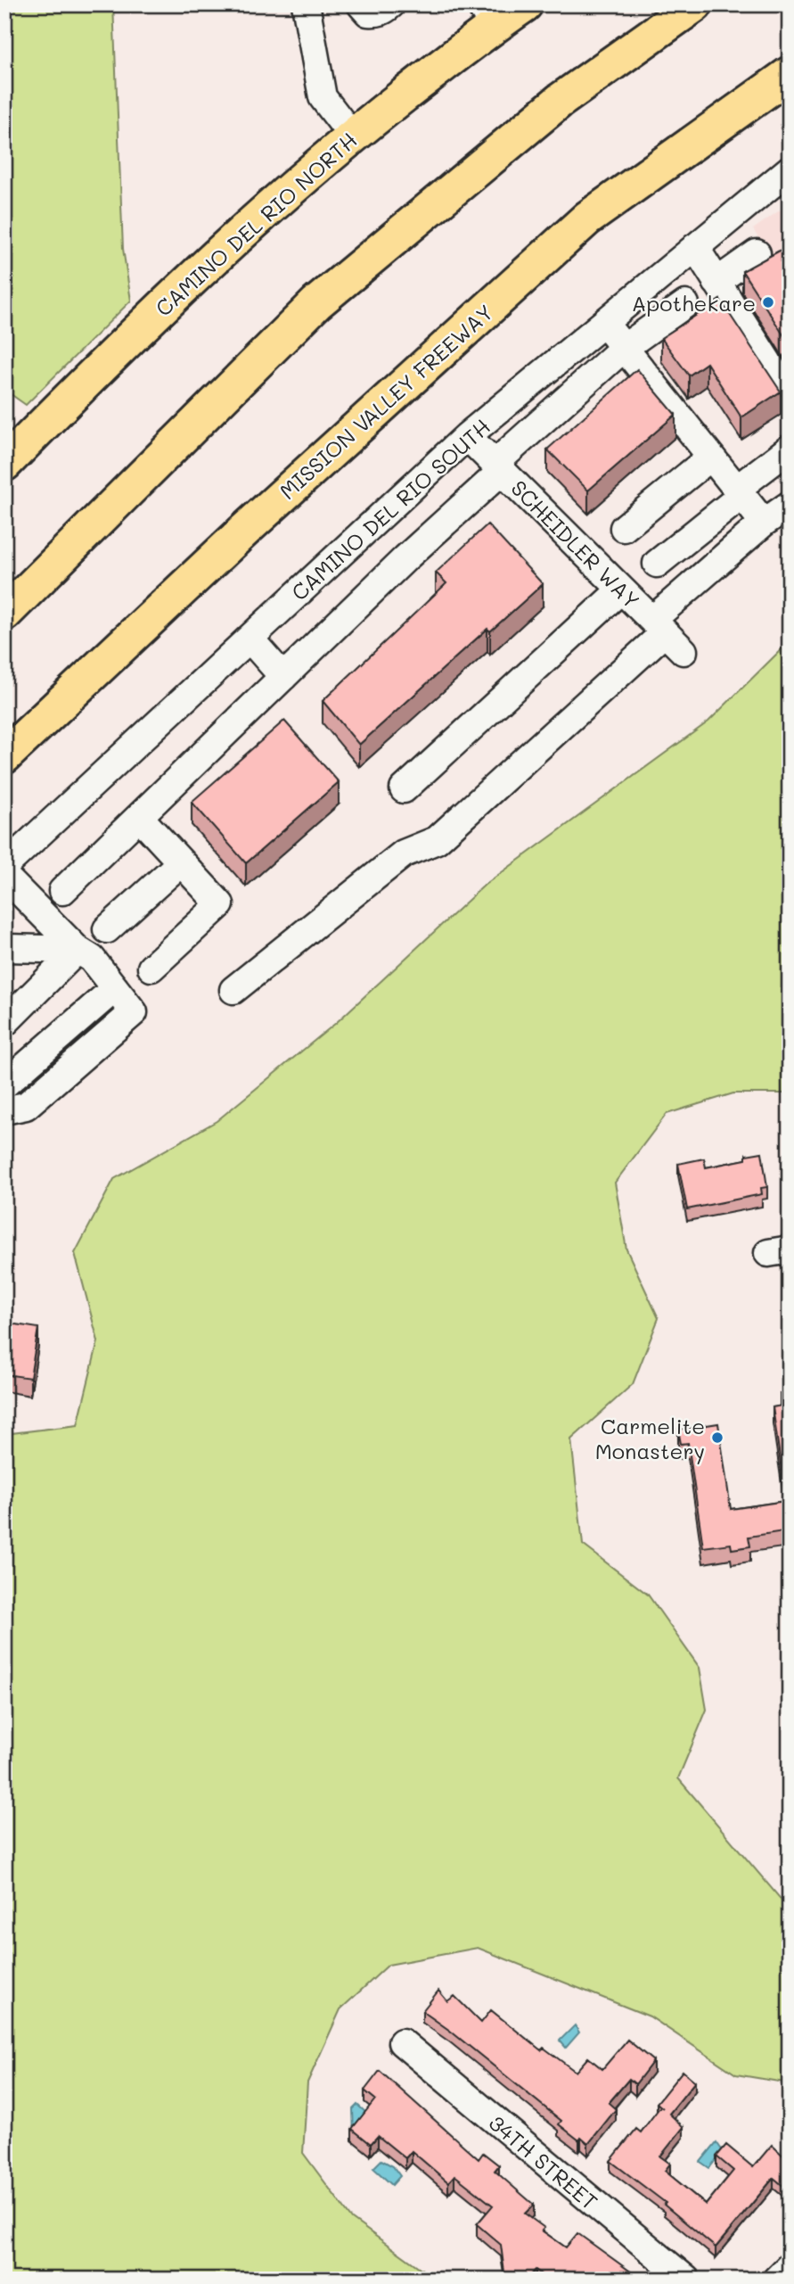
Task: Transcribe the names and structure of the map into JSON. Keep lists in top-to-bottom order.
{
  "streets": {
    "main road": ["CAMINO DEL RIO NORTH", "MISSION VALLEY FREEWAY"],
    "street": ["CAMINO DEL RIO SOUTH", "SCHEIDLER WAY", "34TH STREET"]
  },
  "crossings": [
    ["CAMINO DEL RIO SOUTH", "SCHEIDLER WAY"]
  ],
  "places": ["Apothekare", "Carmelite Monastery"]
}
